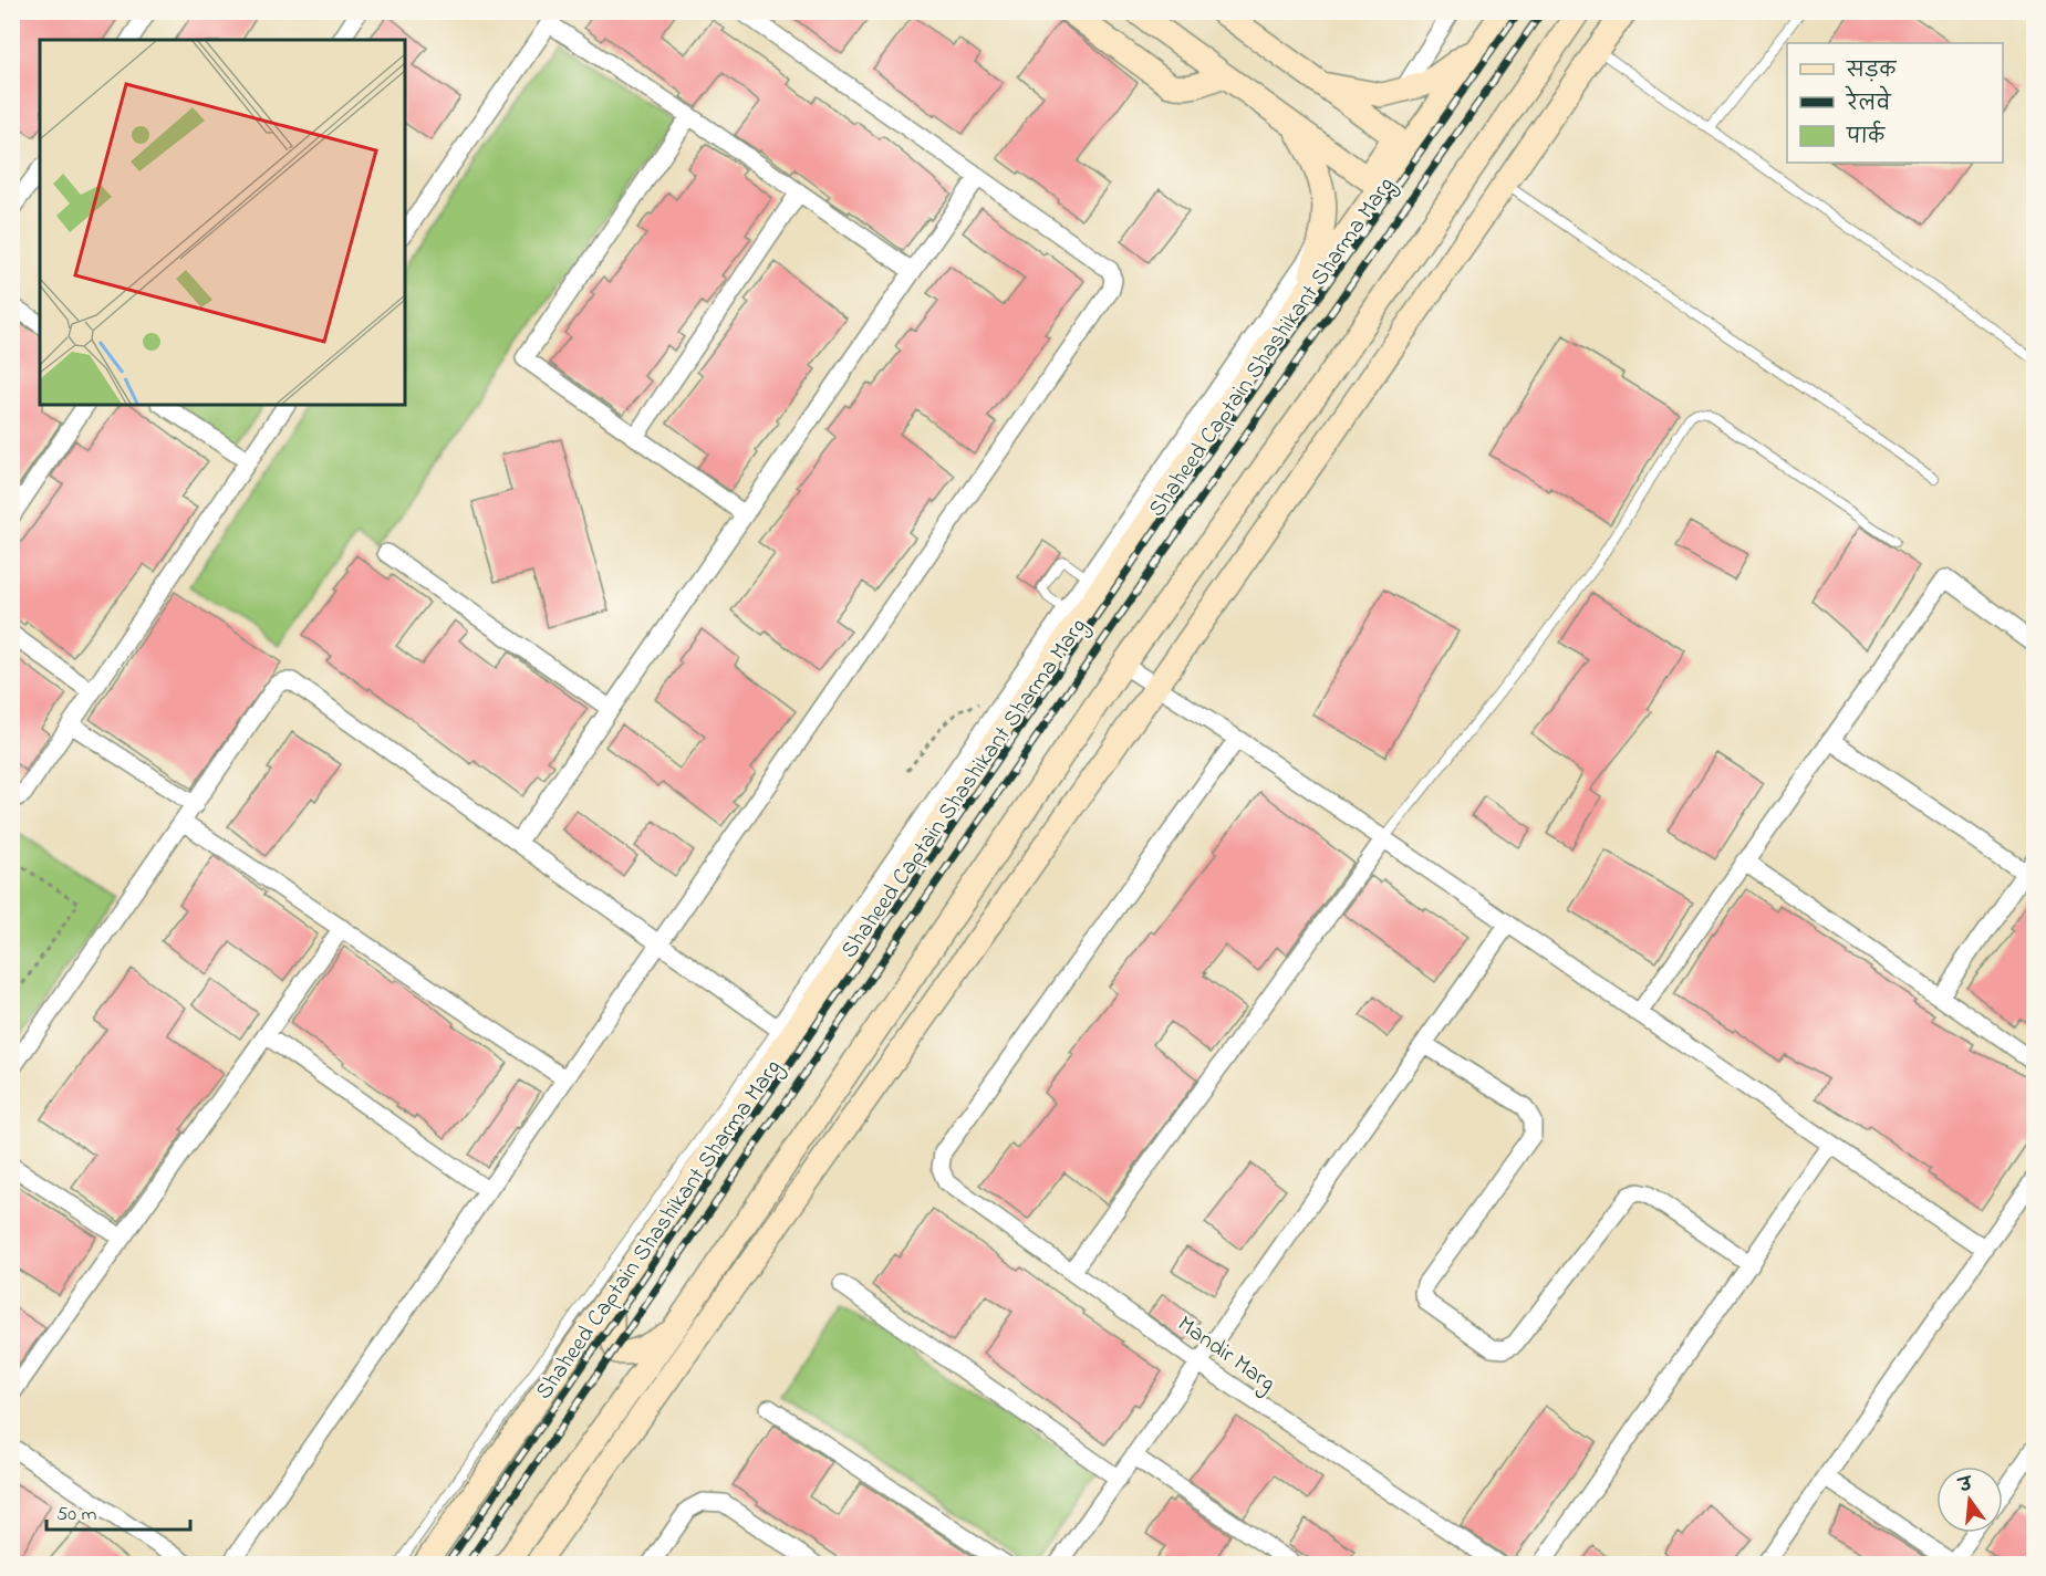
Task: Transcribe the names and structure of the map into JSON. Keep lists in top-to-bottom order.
{
  "streets": {
    "main road": ["Shaheed Captain Shashikant Sharma Marg"],
    "street": ["Mandir Marg"]
  },
  "legend": ["सड़क", "रेलवे", "पार्क"],
  "scale_bar": "50 m",
  "north": "top"
}
